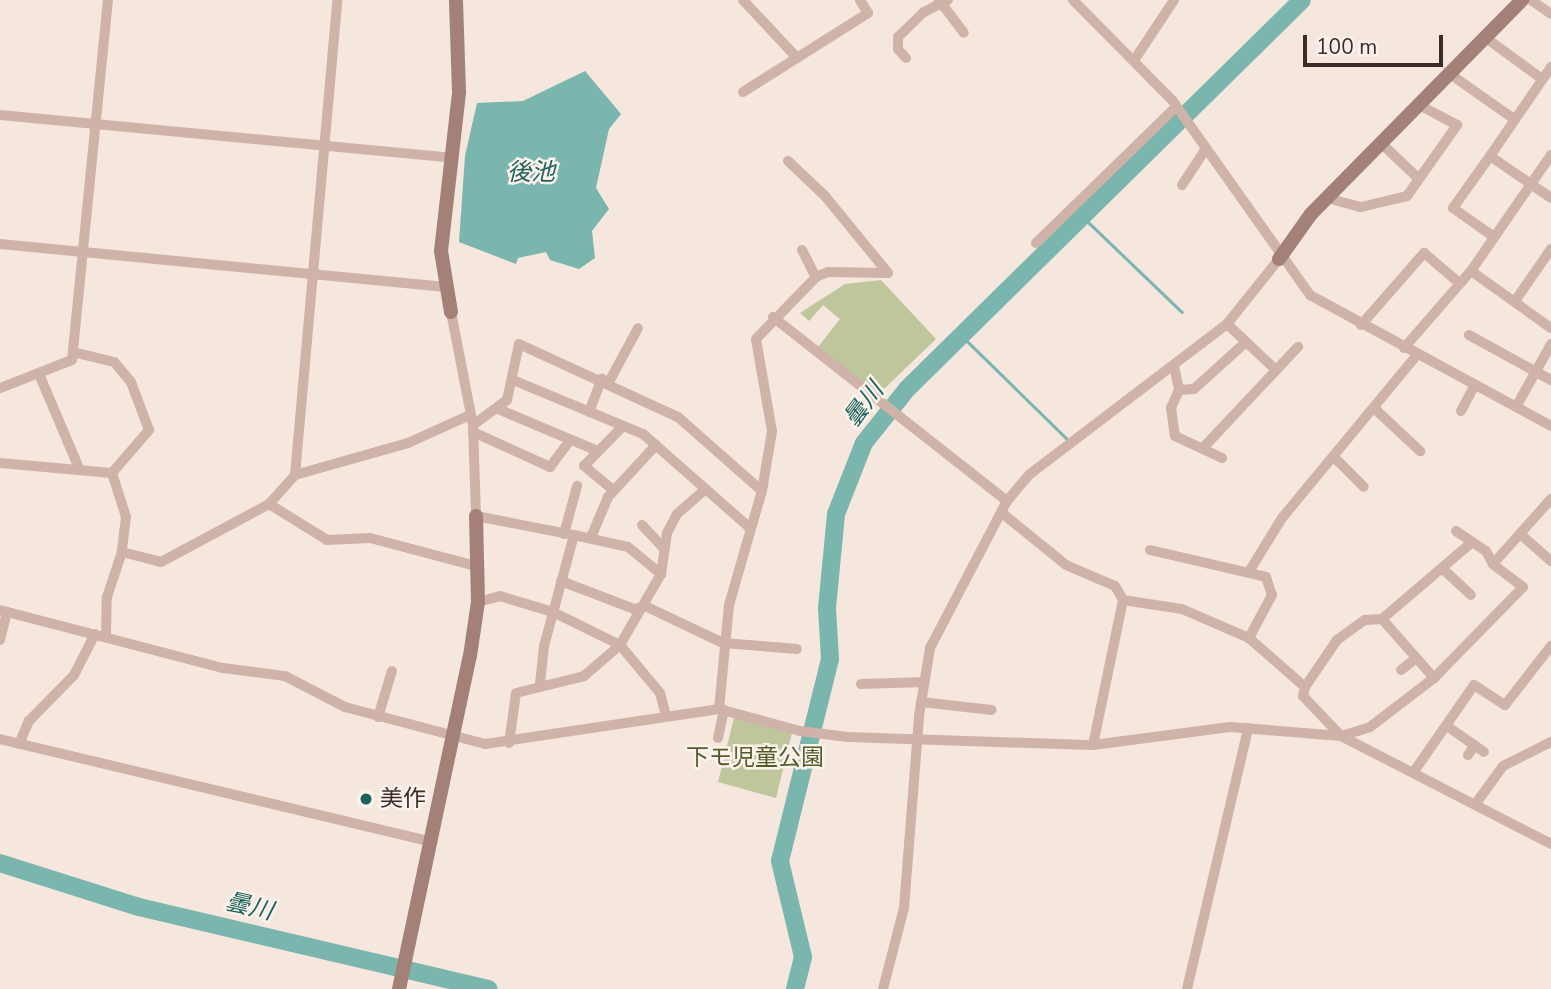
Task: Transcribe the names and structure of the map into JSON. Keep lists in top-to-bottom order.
{
  "water": ["後池", "曇川"],
  "parks": ["下モ児童公園"],
  "places": ["美作"],
  "scale_bar": "100 m"
}
